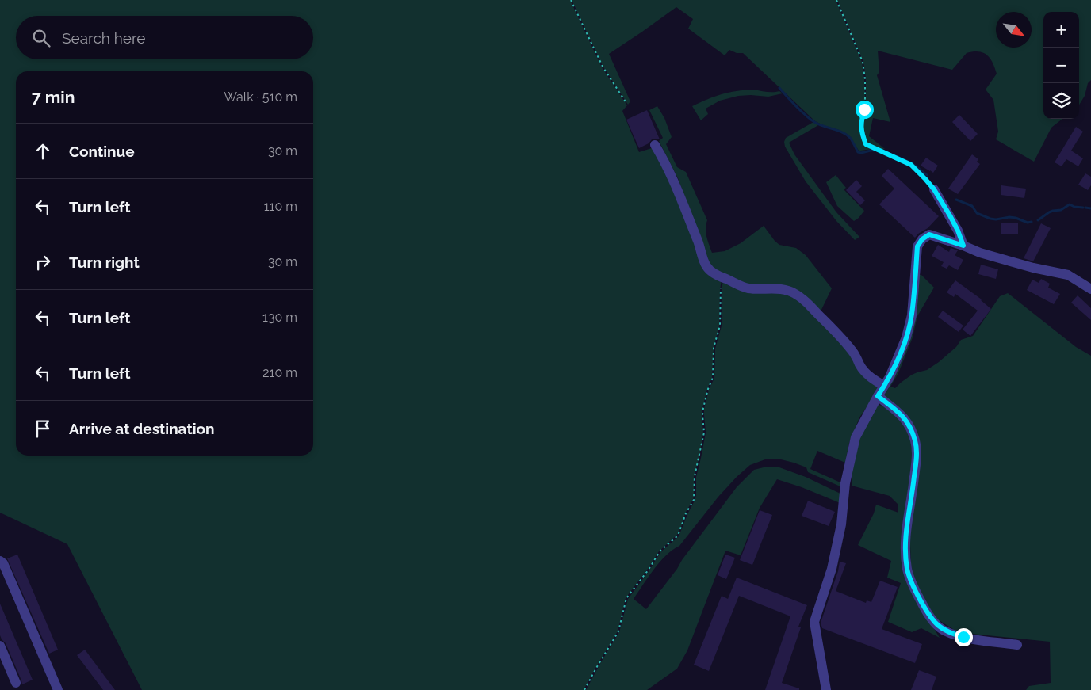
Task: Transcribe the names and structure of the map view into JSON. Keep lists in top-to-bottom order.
{
  "north": "bottom right",
  "page": {
    "map_buttons": ["+", "−"],
    "search": "Search here",
    "heading": ["7 min", "Walk · 510 m"],
    "list": [
      ["Continue", "30 m"],
      ["Turn left", "110 m"],
      ["Turn right", "30 m"],
      ["Turn left", "130 m"],
      ["Turn left", "210 m"],
      "Arrive at destination"
    ]
  }
}
